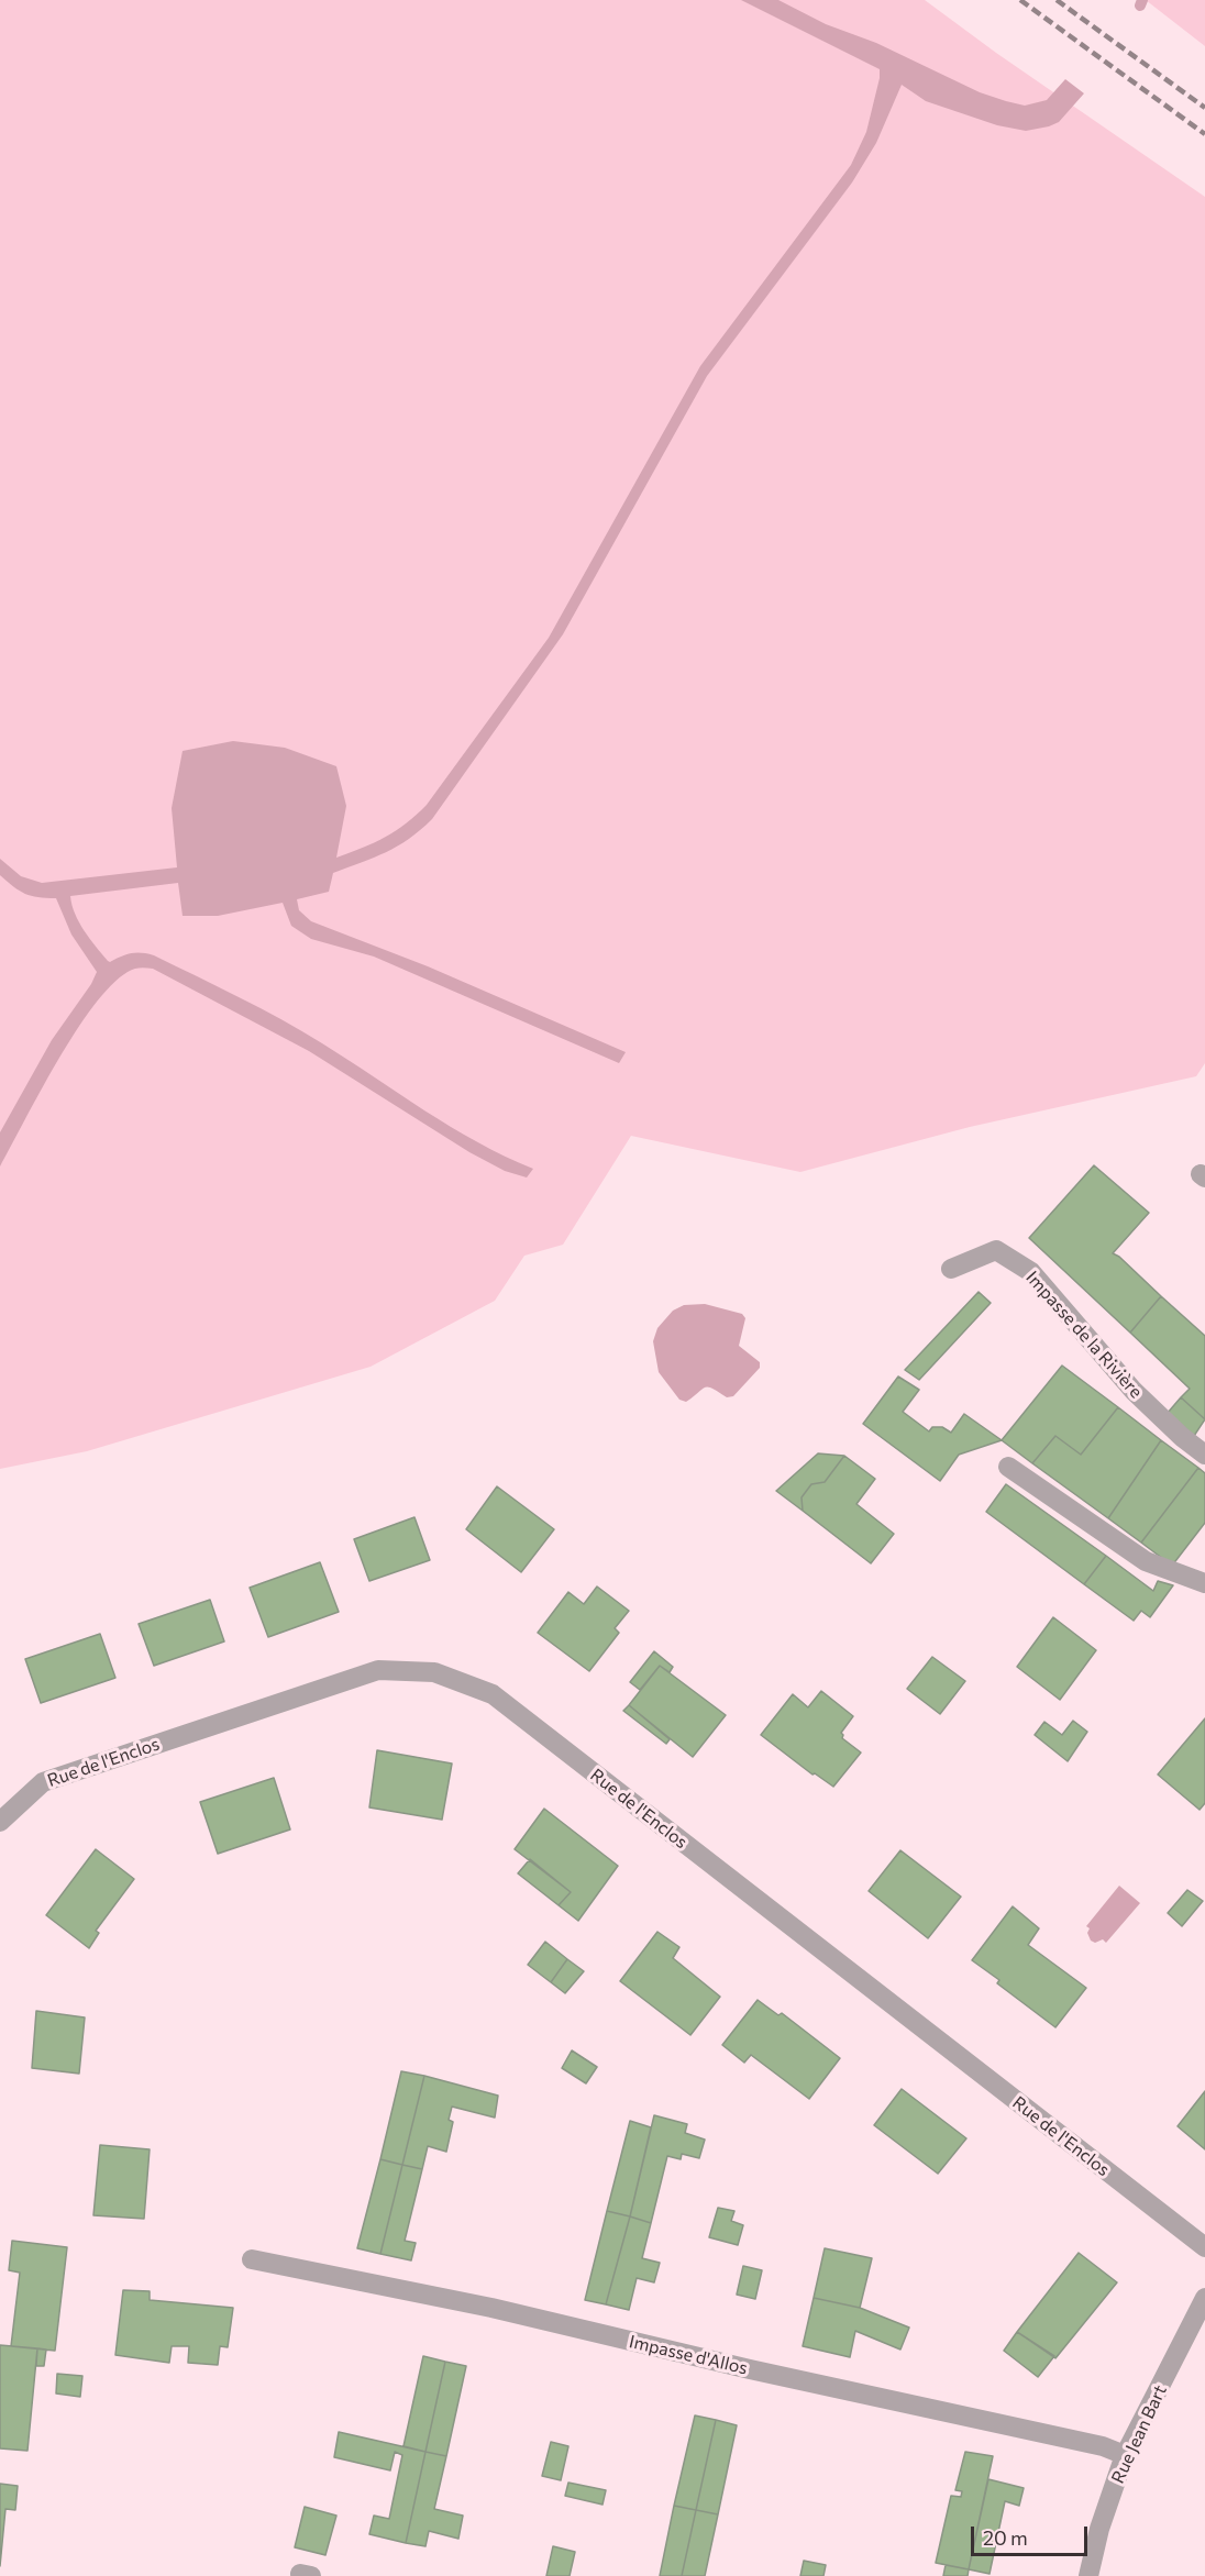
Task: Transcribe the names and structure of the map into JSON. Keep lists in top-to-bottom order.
{
  "streets": {
    "street": [
      "Impasse de la Rivière",
      "Rue de l'Enclos",
      "Impasse d'Allos",
      "Rue Jean Bart"
    ]
  },
  "crossings": [
    ["Impasse d'Allos", "Rue Jean Bart"]
  ],
  "scale_bar": "20 m"
}
